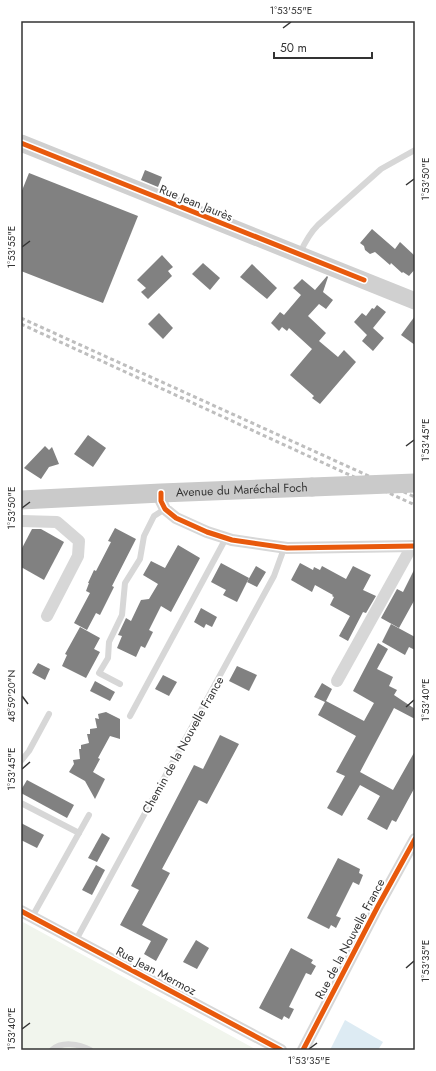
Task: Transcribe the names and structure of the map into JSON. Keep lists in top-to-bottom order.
{
  "streets": {
    "main road": ["Rue Jean Jaurès", "Avenue du Maréchal Foch"],
    "street": ["Rue de la Nouvelle France", "Rue Jean Mermoz"],
    "lane": ["Chemin de la Nouvelle France"]
  },
  "crossings": [
    ["Chemin de la Nouvelle France", "Rue Jean Mermoz"]
  ],
  "scale_bar": "50 m",
  "coordinates": [
    "1°53'55\"E",
    "1°53'50\"E",
    "1°53'45\"E",
    "48°59'20\"N",
    "1°53'40\"E",
    "1°53'35\"E"
  ]
}
